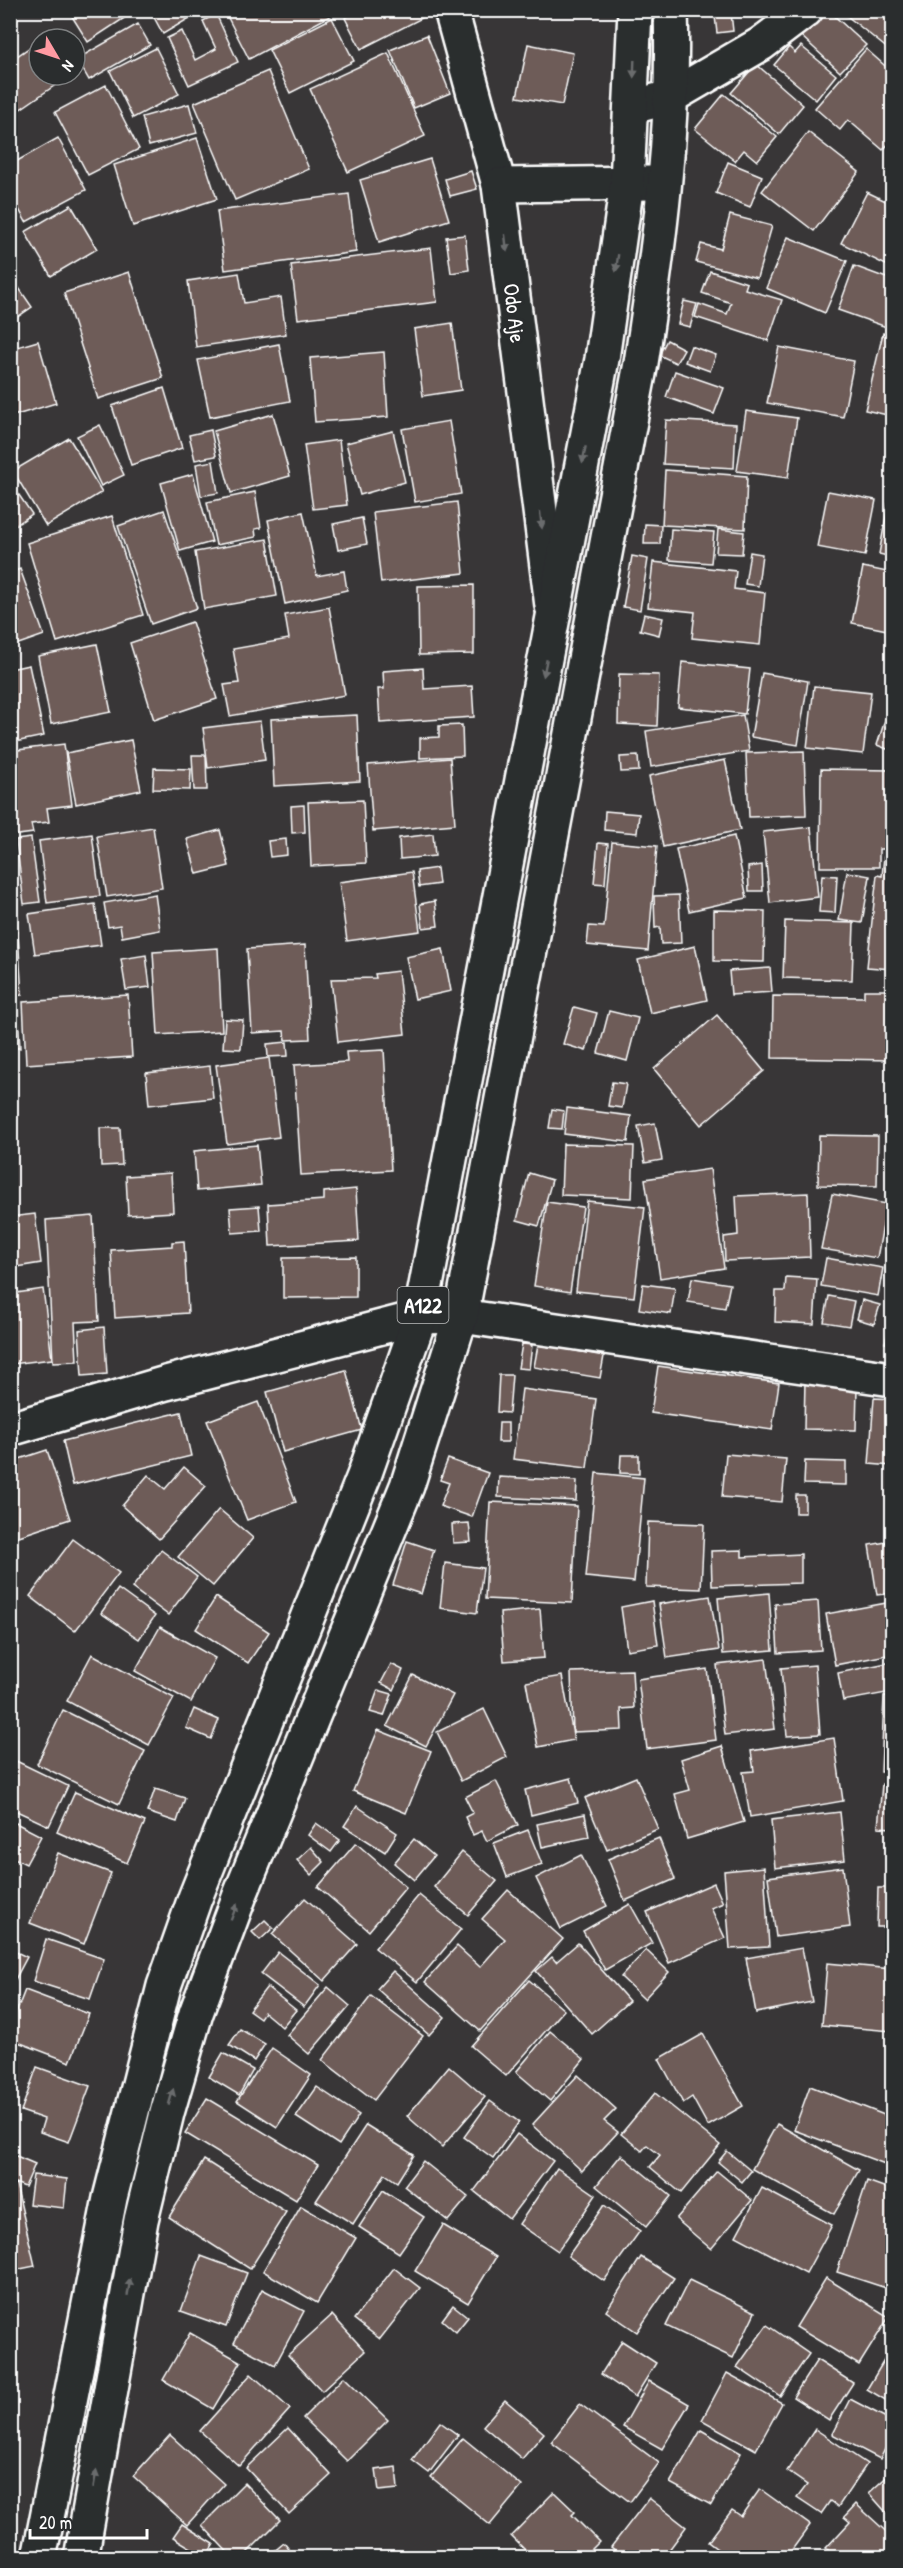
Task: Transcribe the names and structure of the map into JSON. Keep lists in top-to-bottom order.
{
  "streets": {
    "main road": ["Odo Aje", "A122"]
  },
  "crossings": [
    ["Odo Aje", "A122"]
  ],
  "scale_bar": "20 m",
  "north": "bottom right"
}
